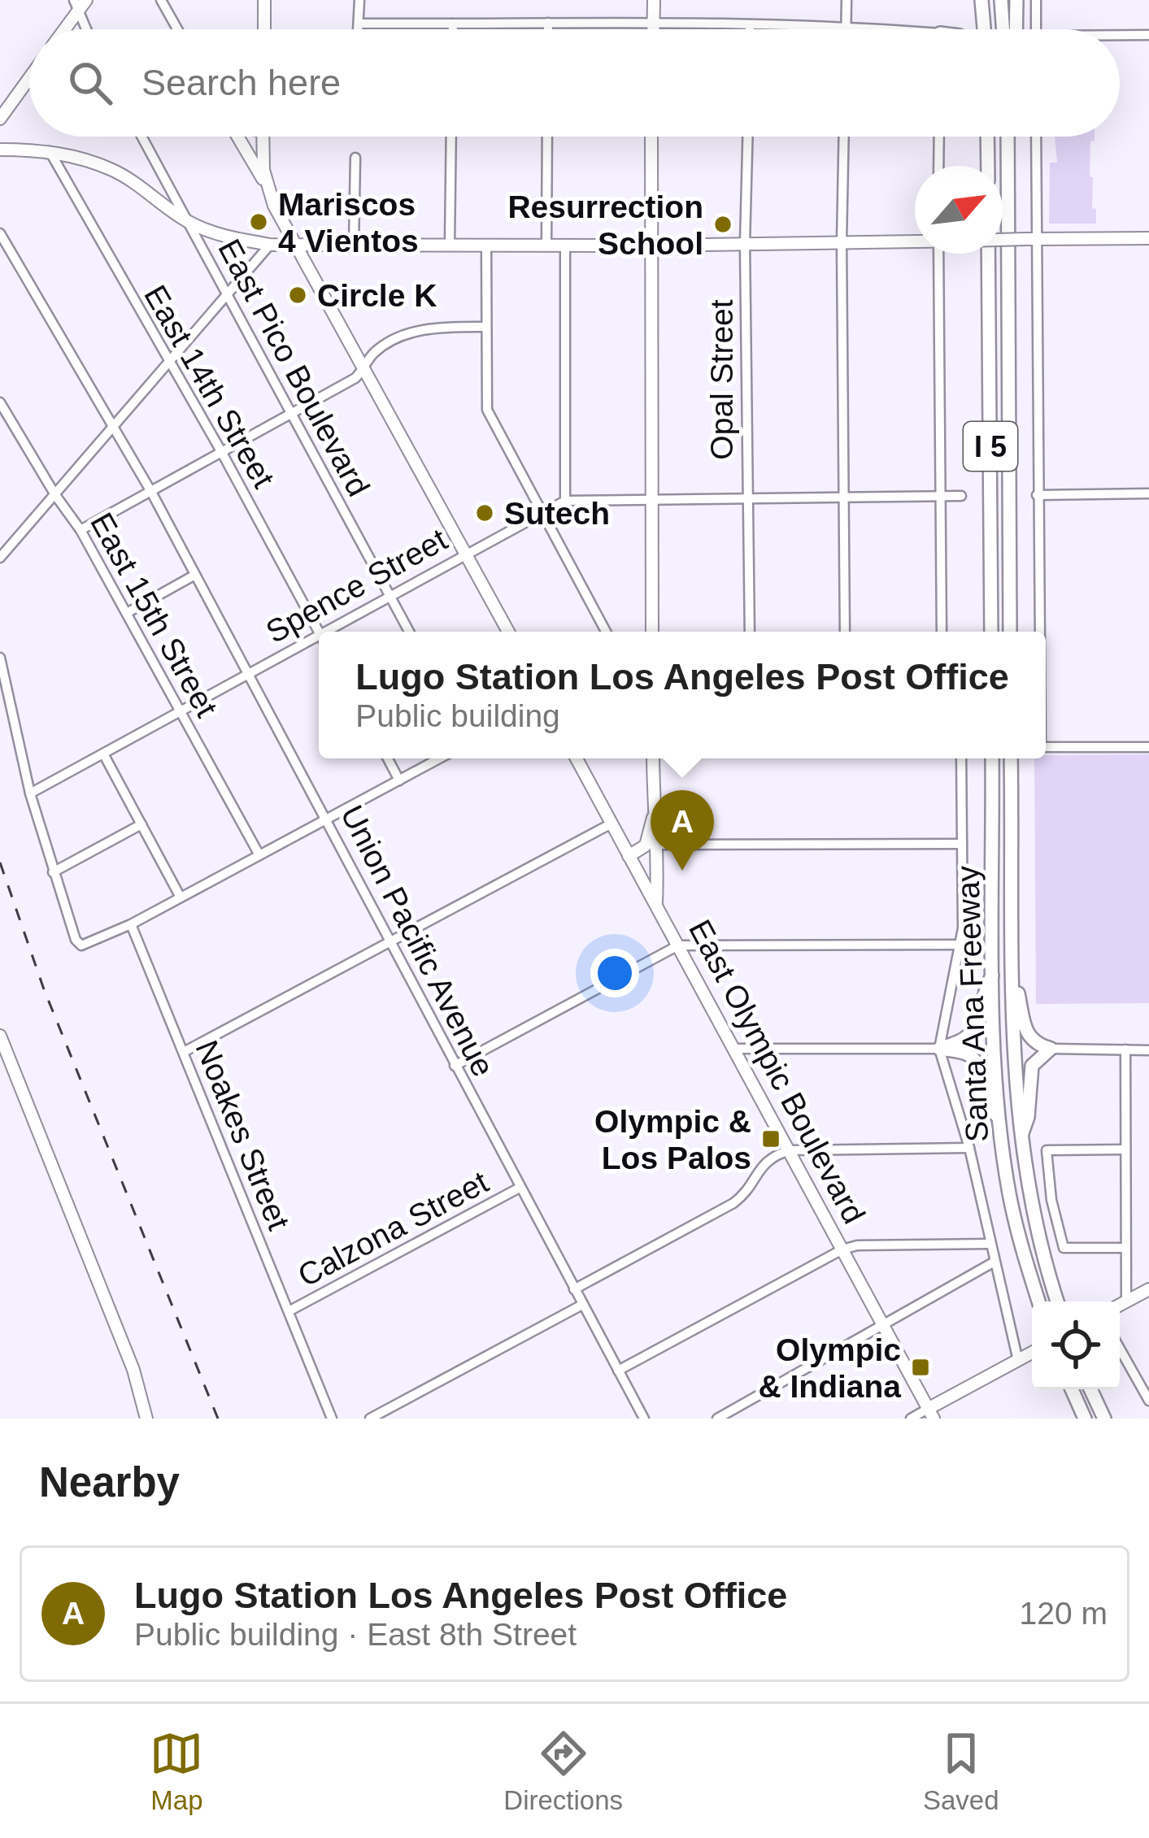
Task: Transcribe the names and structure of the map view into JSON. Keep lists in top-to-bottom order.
{
  "streets": {
    "highway": ["I 5", "Santa Ana Freeway"],
    "main road": ["East Olympic Boulevard"],
    "street": [
      "East Pico Boulevard",
      "Opal Street",
      "East 14th Street",
      "Spence Street",
      "East 15th Street",
      "Union Pacific Avenue",
      "Noakes Street",
      "Calzona Street"
    ]
  },
  "crossings": [
    ["East Pico Boulevard", "Spence Street"],
    ["Opal Street", "Spence Street"],
    ["Spence Street", "East 15th Street"],
    ["Spence Street", "Union Pacific Avenue"],
    ["Union Pacific Avenue", "Calzona Street"],
    ["Noakes Street", "Calzona Street"]
  ],
  "places": {
    "other": [
      "Mariscos 4 Vientos",
      "Resurrection School",
      "Circle K",
      "Sutech"
    ],
    "transit": ["Olympic & Los Palos", "Olympic & Indiana"]
  },
  "north": "top right",
  "page": {
    "search": "Search here",
    "popup": ["Lugo Station Los Angeles Post Office", "Public building"],
    "pins": "A",
    "heading": "Nearby",
    "list": [
      {
        "mark": "A",
        "name": "Lugo Station Los Angeles Post Office",
        "note": "Public building · East 8th Street",
        "value": "120 m"
      }
    ],
    "nav": ["Map", "Directions", "Saved"]
  }
}
